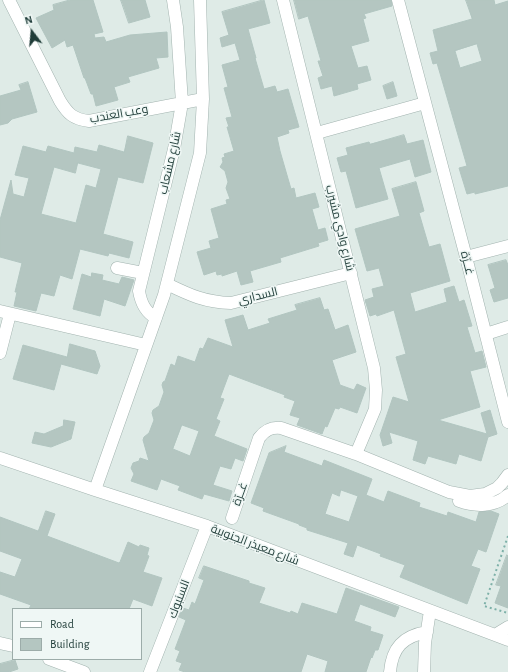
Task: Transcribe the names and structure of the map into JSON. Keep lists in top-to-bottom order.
{
  "streets": {
    "street": [
      "وعب العندب",
      "شارع مشعاب",
      "شارع وادي مشيرب",
      "غــرّة",
      "السداري",
      "شارع معيذر الجنوبية",
      "السنبوك"
    ]
  },
  "crossings": [
    ["وعب العندب", "شارع مشعاب"],
    ["شارع مشعاب", "السداري"],
    ["شارع مشعاب", "شارع معيذر الجنوبية"],
    ["شارع وادي مشيرب", "غــرّة"],
    ["شارع وادي مشيرب", "السداري"],
    ["شارع معيذر الجنوبية", "السنبوك"]
  ],
  "legend": ["Road", "Building"],
  "north": "top"
}
